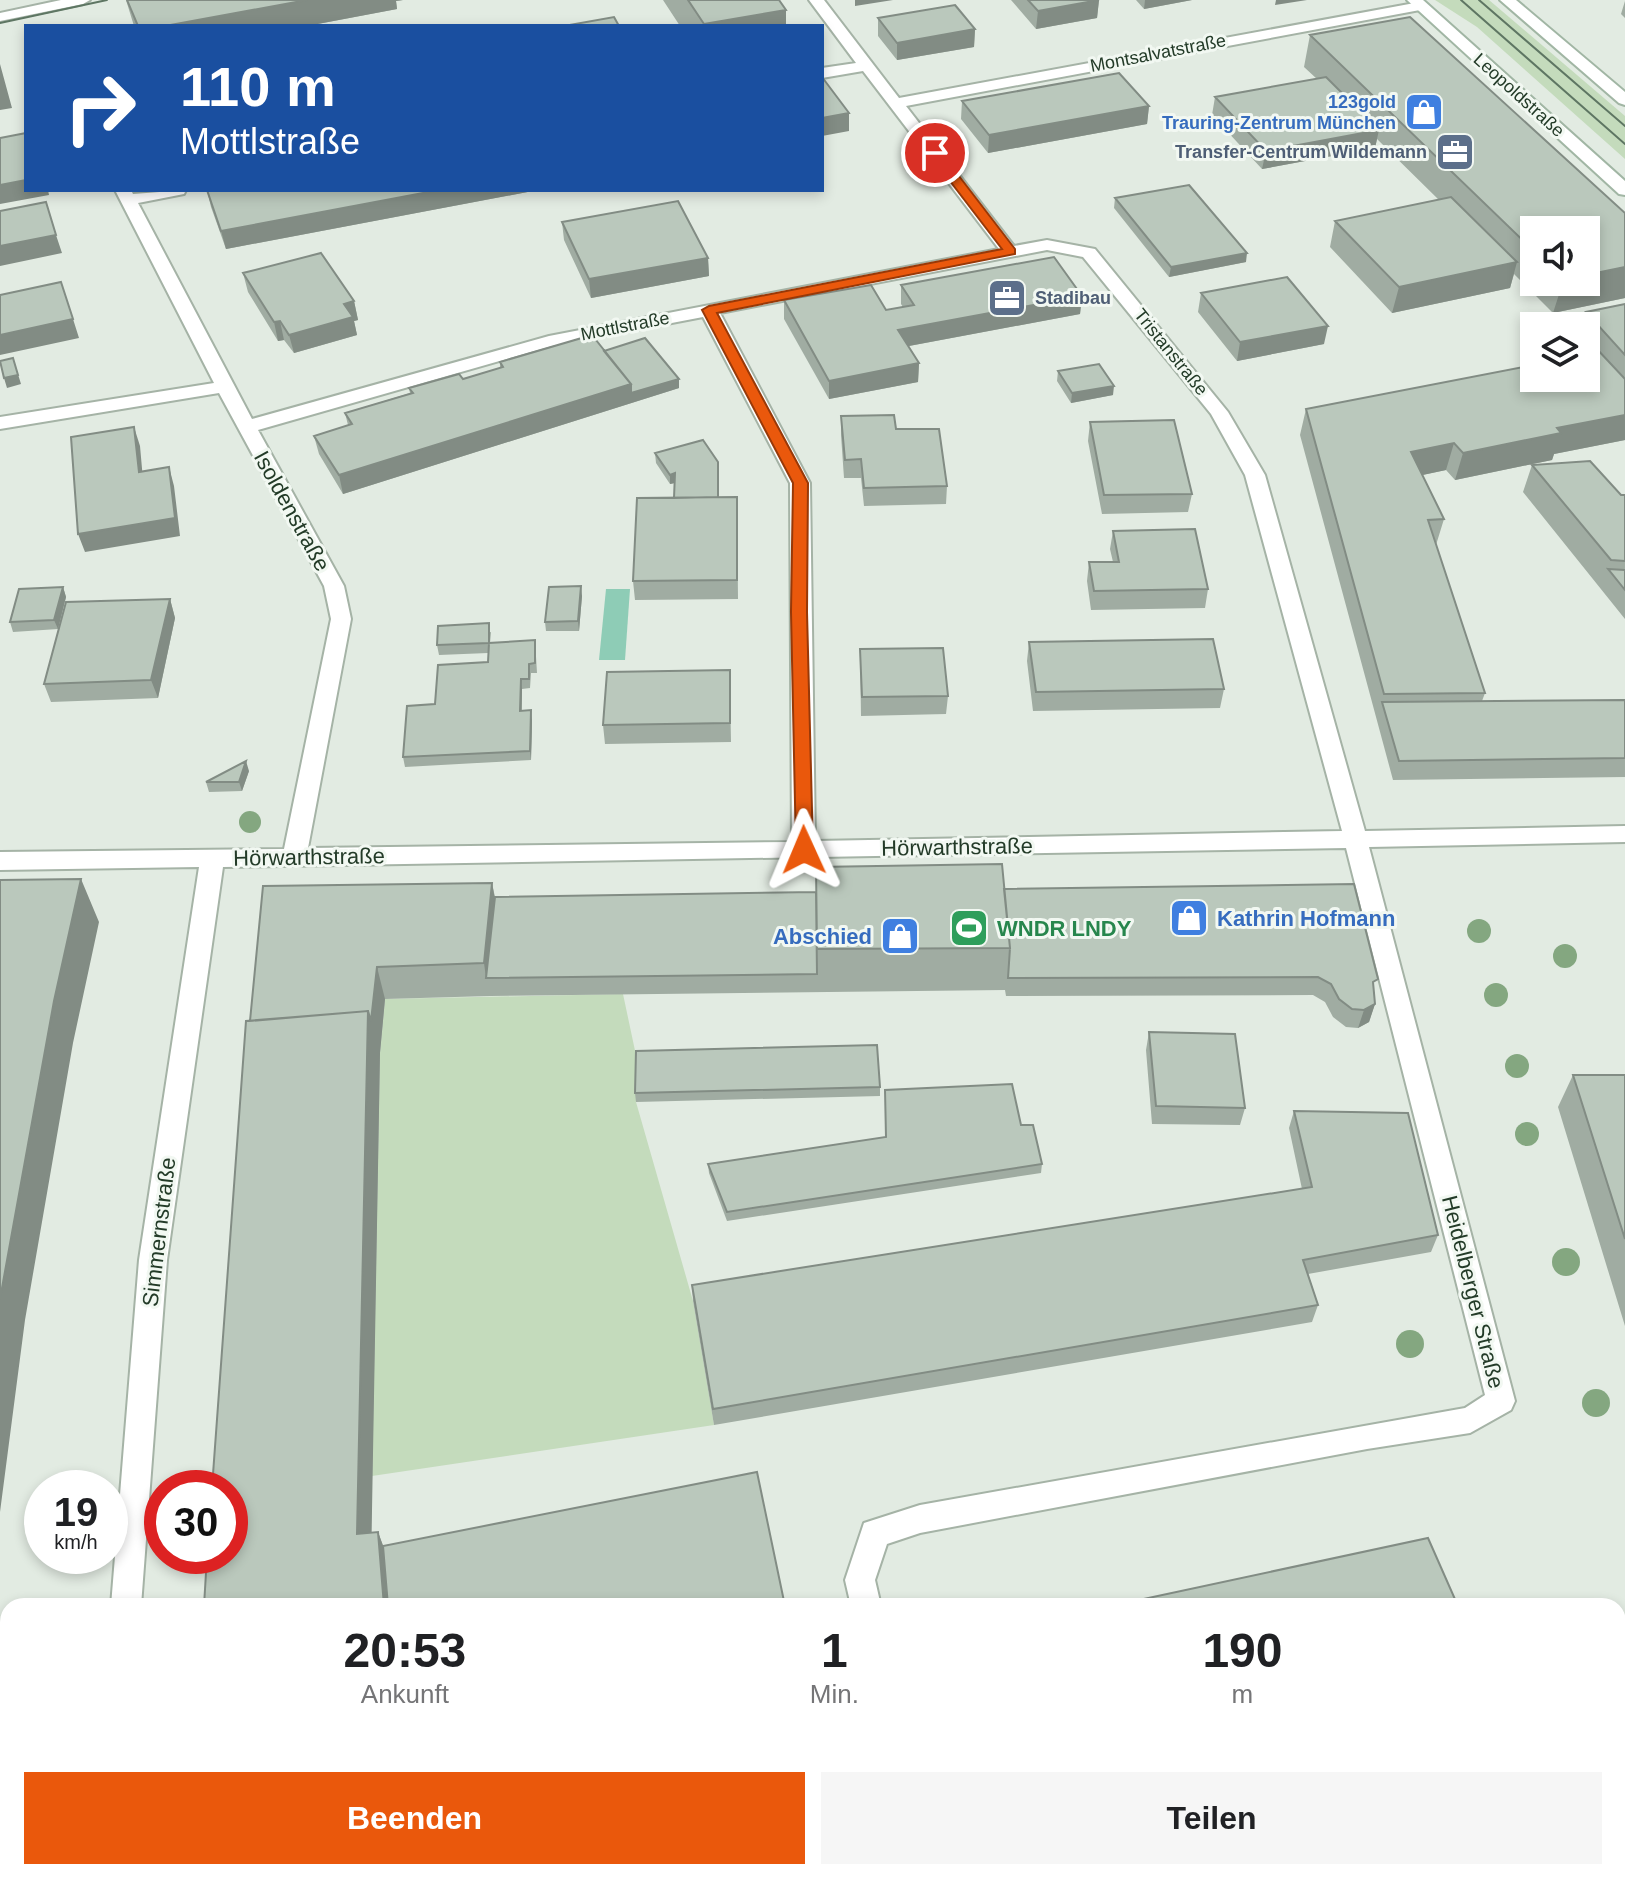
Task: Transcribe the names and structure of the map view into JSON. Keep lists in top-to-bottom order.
{
  "streets": {
    "street": [
      "Montsalvatstraße",
      "Leopoldstraße",
      "Mottlstraße",
      "Tristanstraße",
      "Isoldenstraße",
      "Hörwarthstraße",
      "Simmernstraße",
      "Heidelberger Straße"
    ]
  },
  "crossings": [
    ["Montsalvatstraße", "Leopoldstraße"],
    ["Mottlstraße", "Tristanstraße"],
    ["Mottlstraße", "Isoldenstraße"],
    ["Tristanstraße", "Hörwarthstraße"],
    ["Tristanstraße", "Heidelberger Straße"],
    ["Isoldenstraße", "Hörwarthstraße"],
    ["Hörwarthstraße", "Simmernstraße"],
    ["Hörwarthstraße", "Heidelberger Straße"]
  ],
  "places": {
    "shop": ["123gold Trauring-Zentrum München", "Kathrin Hofmann", "Abschied"],
    "office": ["Transfer-Centrum Wildemann", "Stadibau"],
    "sports": ["WNDR LNDY"]
  },
  "page": {
    "turn": ["110 m", "Mottlstraße"],
    "speed": "19 km/h",
    "limit": "30",
    "eta": [
      "20:53",
      "Ankunft",
      "1",
      "Min.",
      "190",
      "m"
    ],
    "buttons": ["Beenden", "Teilen"]
  }
}
